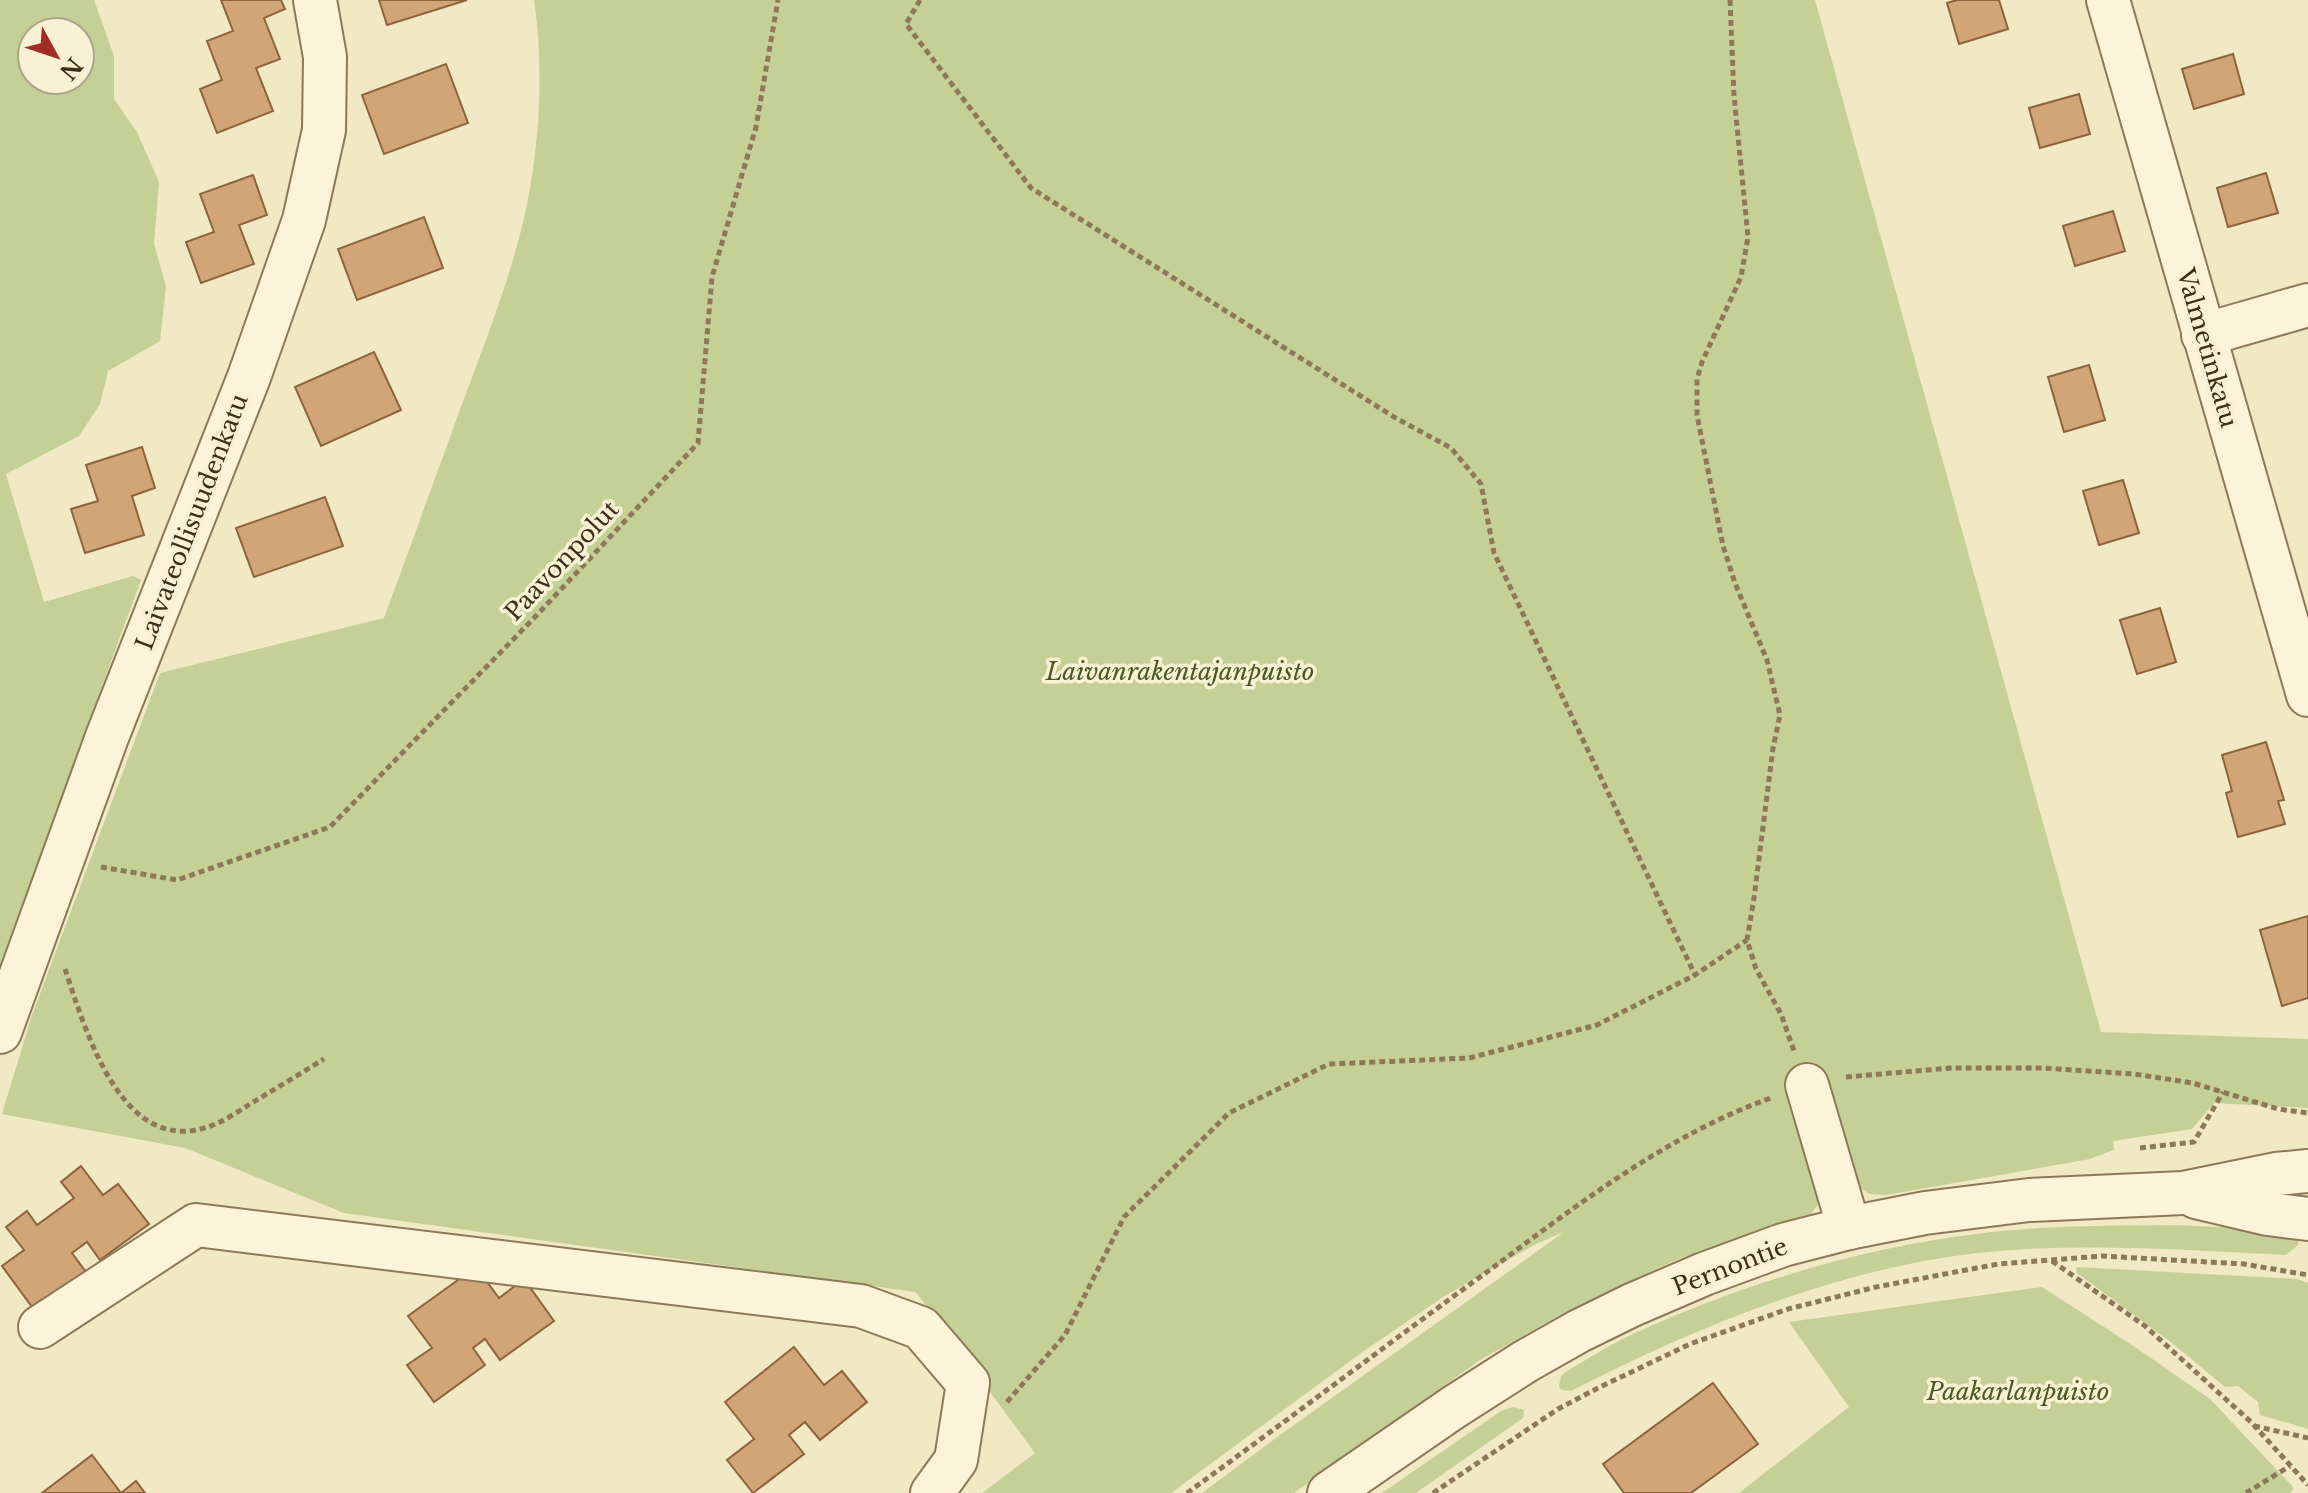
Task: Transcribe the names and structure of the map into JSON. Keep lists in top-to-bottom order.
{
  "streets": {
    "street": ["Valmetinkatu", "Laivateollisuudenkatu", "Pernontie"],
    "path": ["Paavonpolut"]
  },
  "crossings": [
    ["Laivateollisuudenkatu", "Paavonpolut"]
  ],
  "parks": ["Laivanrakentajanpuisto", "Paakarlanpuisto"],
  "north": "bottom right"
}
